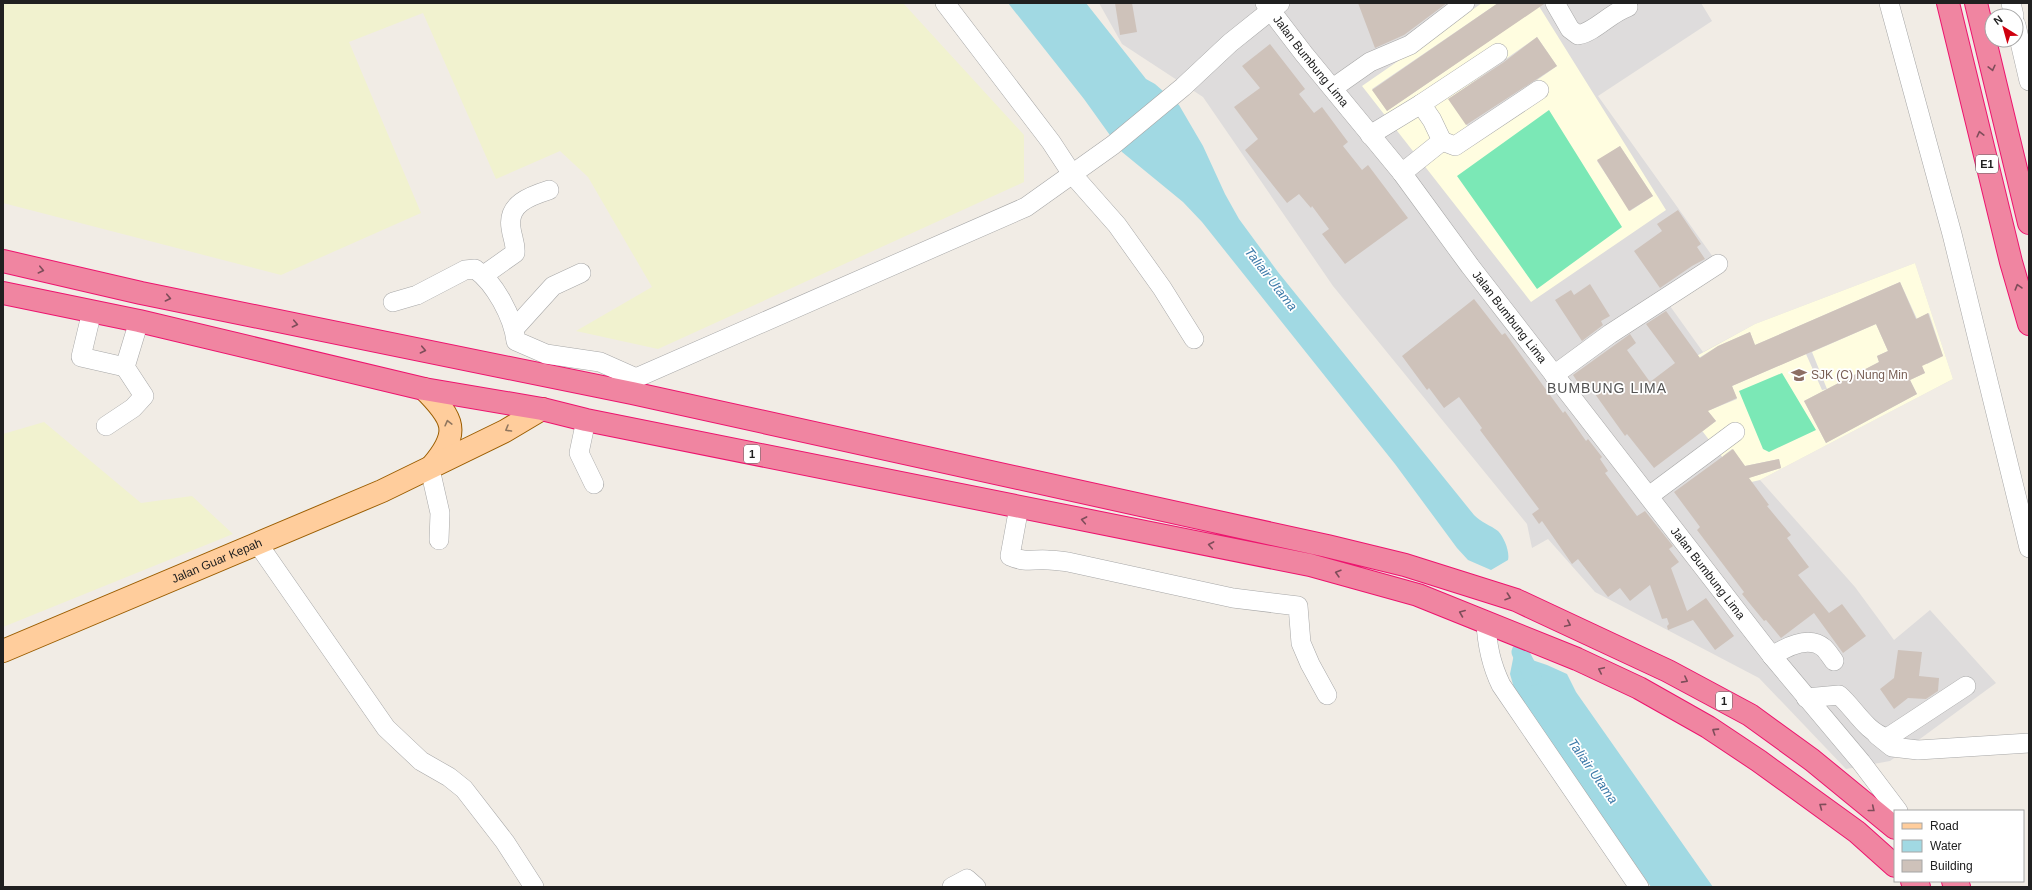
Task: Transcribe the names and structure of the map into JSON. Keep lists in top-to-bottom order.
{
  "streets": {
    "highway": ["E1", "1"],
    "main road": ["Jalan Guar Kepah"],
    "street": ["Jalan Bumbung Lima"]
  },
  "crossings": [
    ["1", "Jalan Guar Kepah"]
  ],
  "districts": ["BUMBUNG LIMA"],
  "water": ["Taliair Utama"],
  "places": {
    "school or university": ["SJK (C) Nung Min"]
  },
  "legend": ["Road", "Water", "Building"],
  "north": "top left"
}
